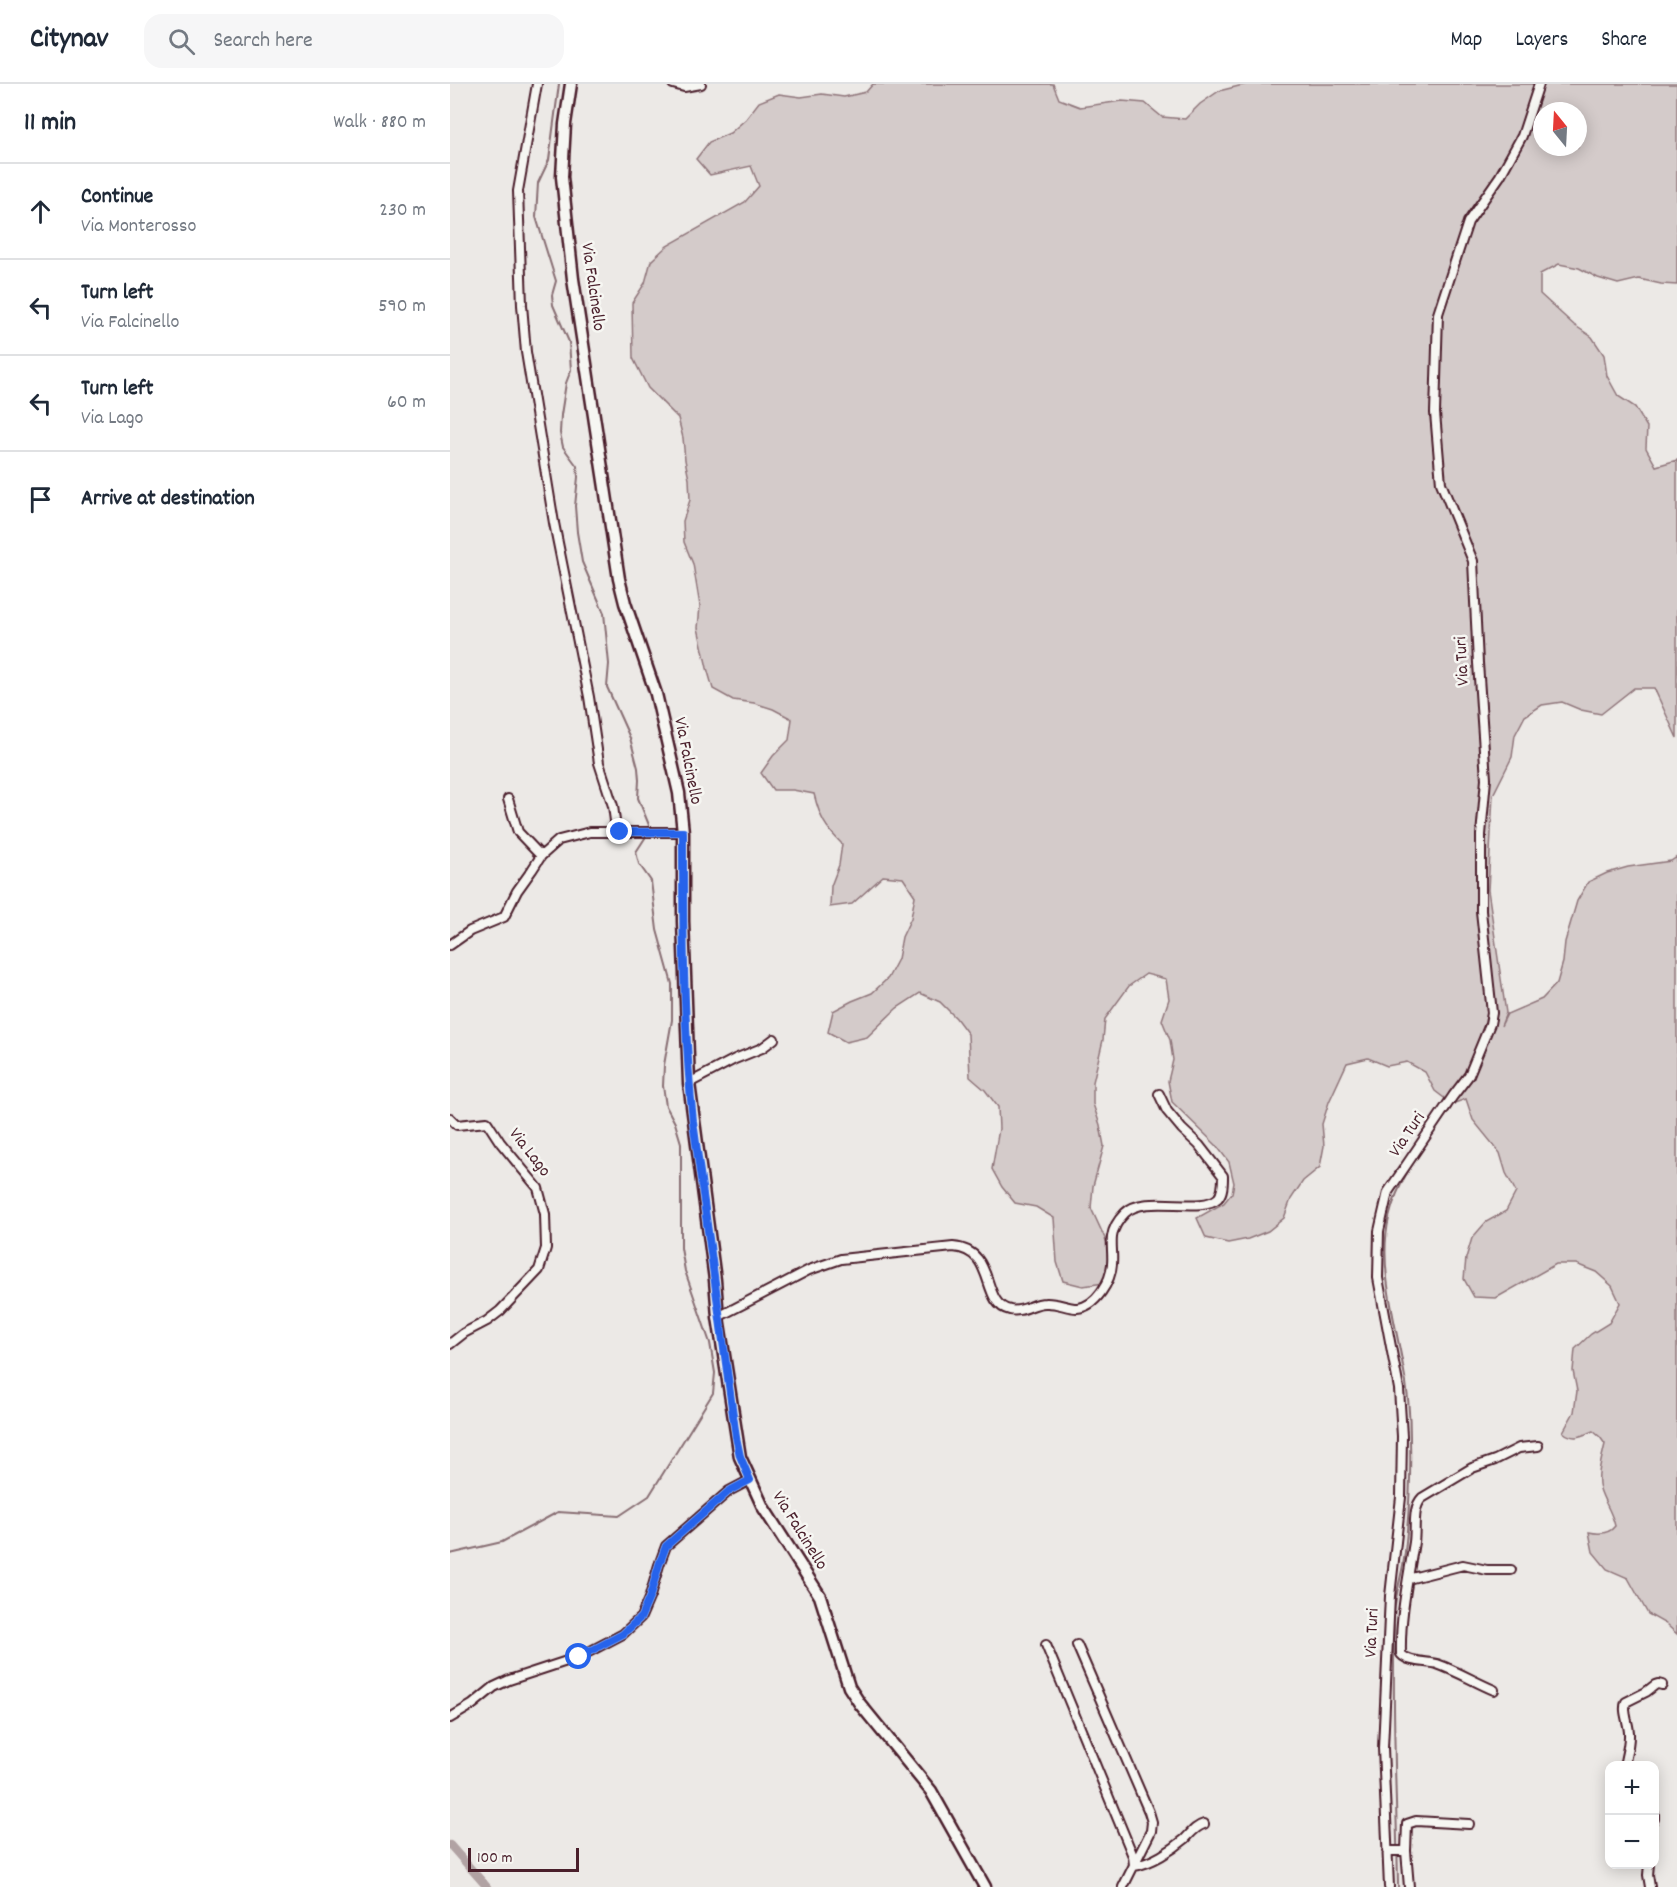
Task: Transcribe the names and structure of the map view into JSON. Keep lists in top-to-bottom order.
{
  "streets": {
    "street": ["Via Falcinello", "Via Turi", "Via Lago"]
  },
  "scale_bar": "100 m",
  "north": "top",
  "page": {
    "header": "Citynav",
    "search": "Search here",
    "nav": ["Map", "Layers", "Share"],
    "heading": ["11 min", "Walk · 880 m"],
    "list": [
      ["Continue", "Via Monterosso", "230 m"],
      ["Turn left", "Via Falcinello", "590 m"],
      ["Turn left", "Via Lago", "60 m"],
      "Arrive at destination"
    ],
    "map_buttons": ["+", "−"],
    "scale": "100 m"
  }
}
